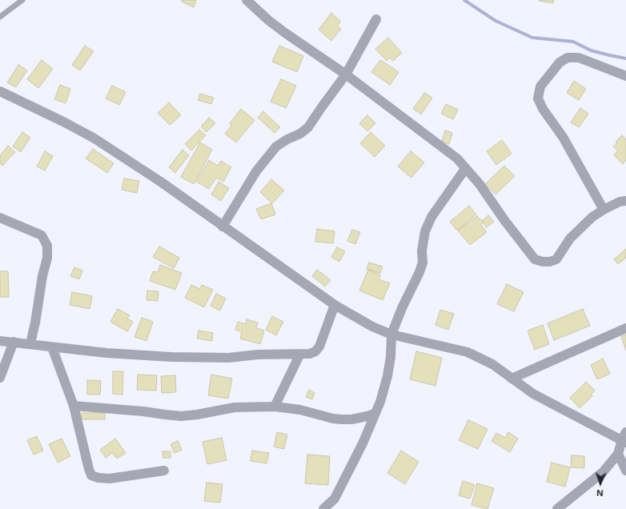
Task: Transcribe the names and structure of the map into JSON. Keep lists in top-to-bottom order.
{
  "north": "bottom"
}
